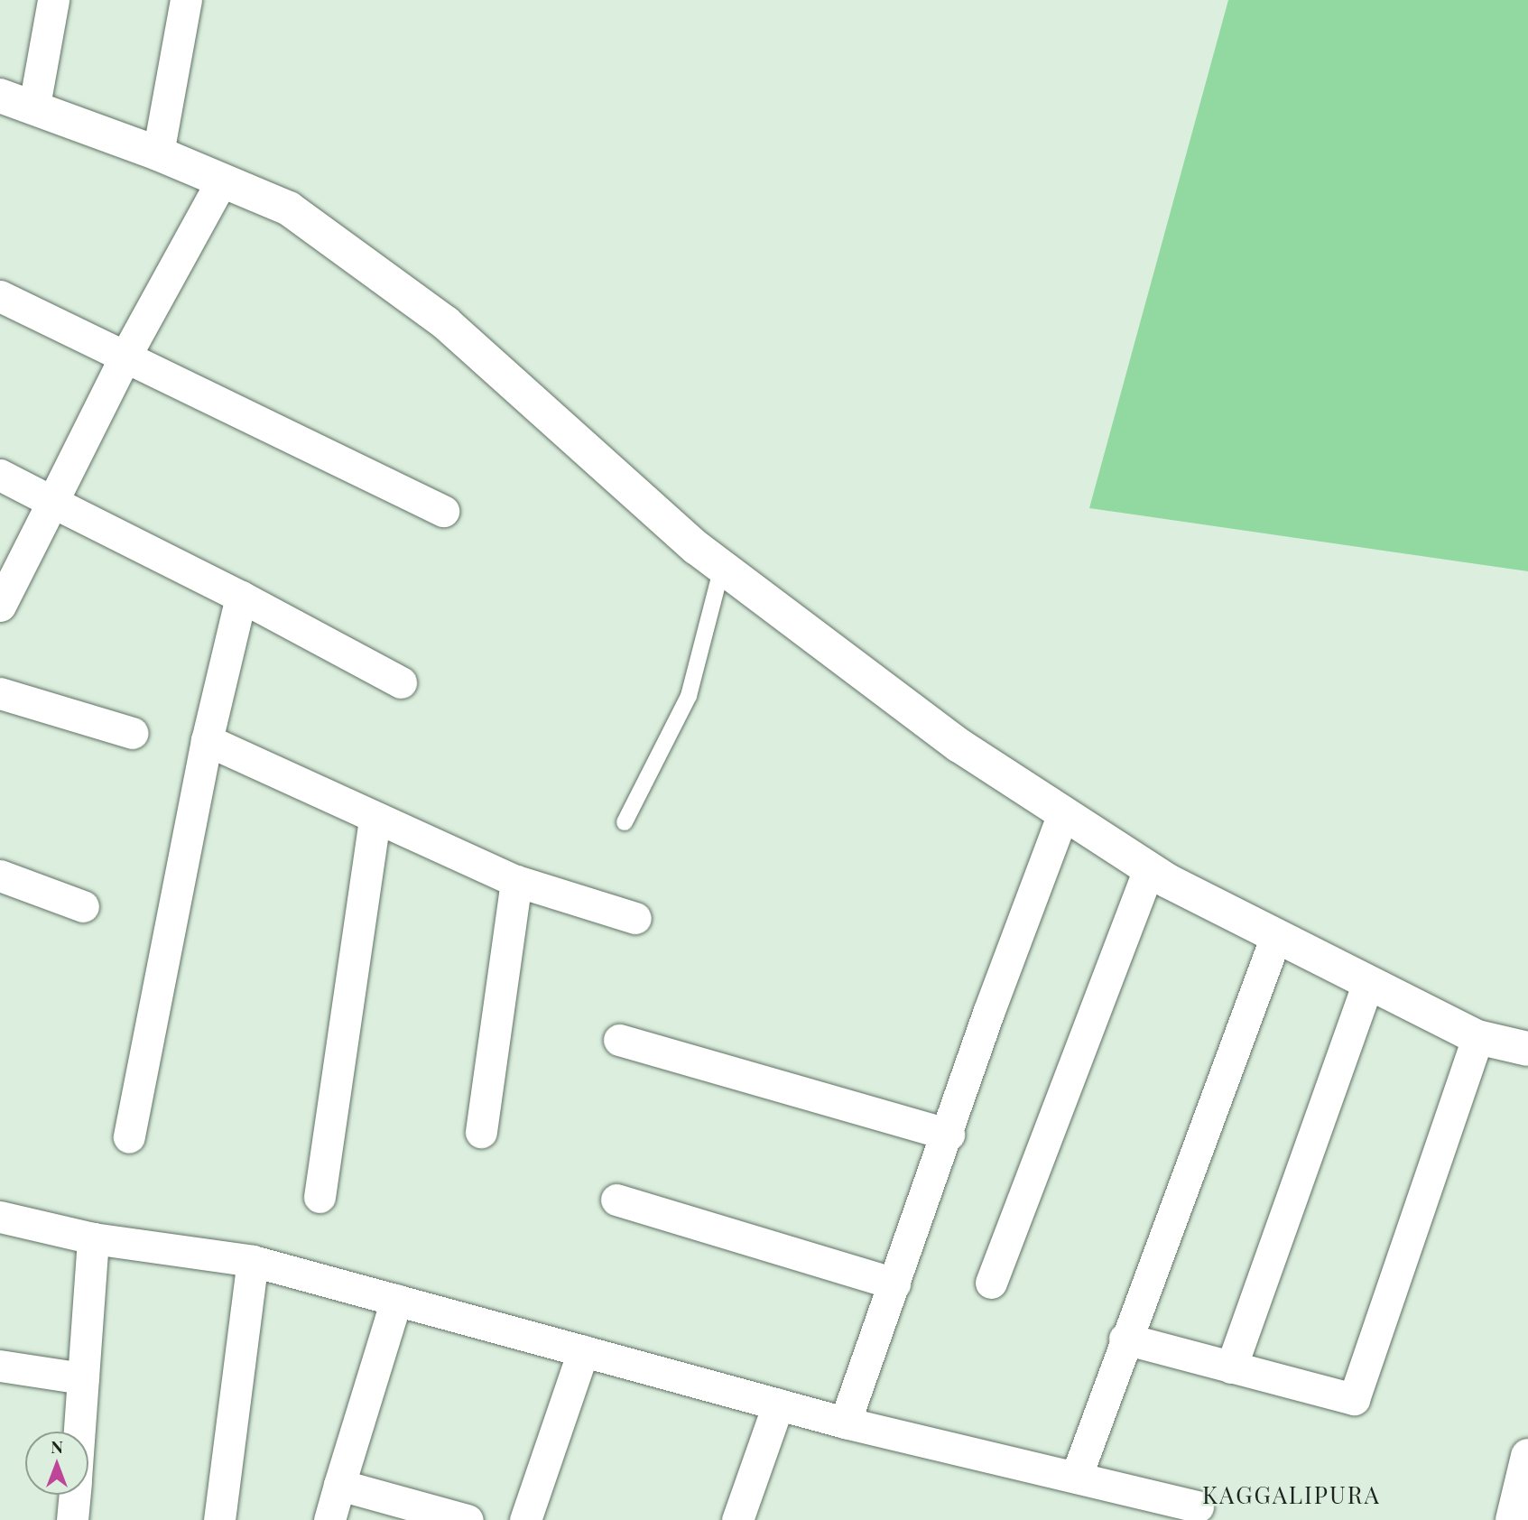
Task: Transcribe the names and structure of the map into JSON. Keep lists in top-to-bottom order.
{
  "districts": ["KAGGALIPURA"],
  "north": "top"
}
